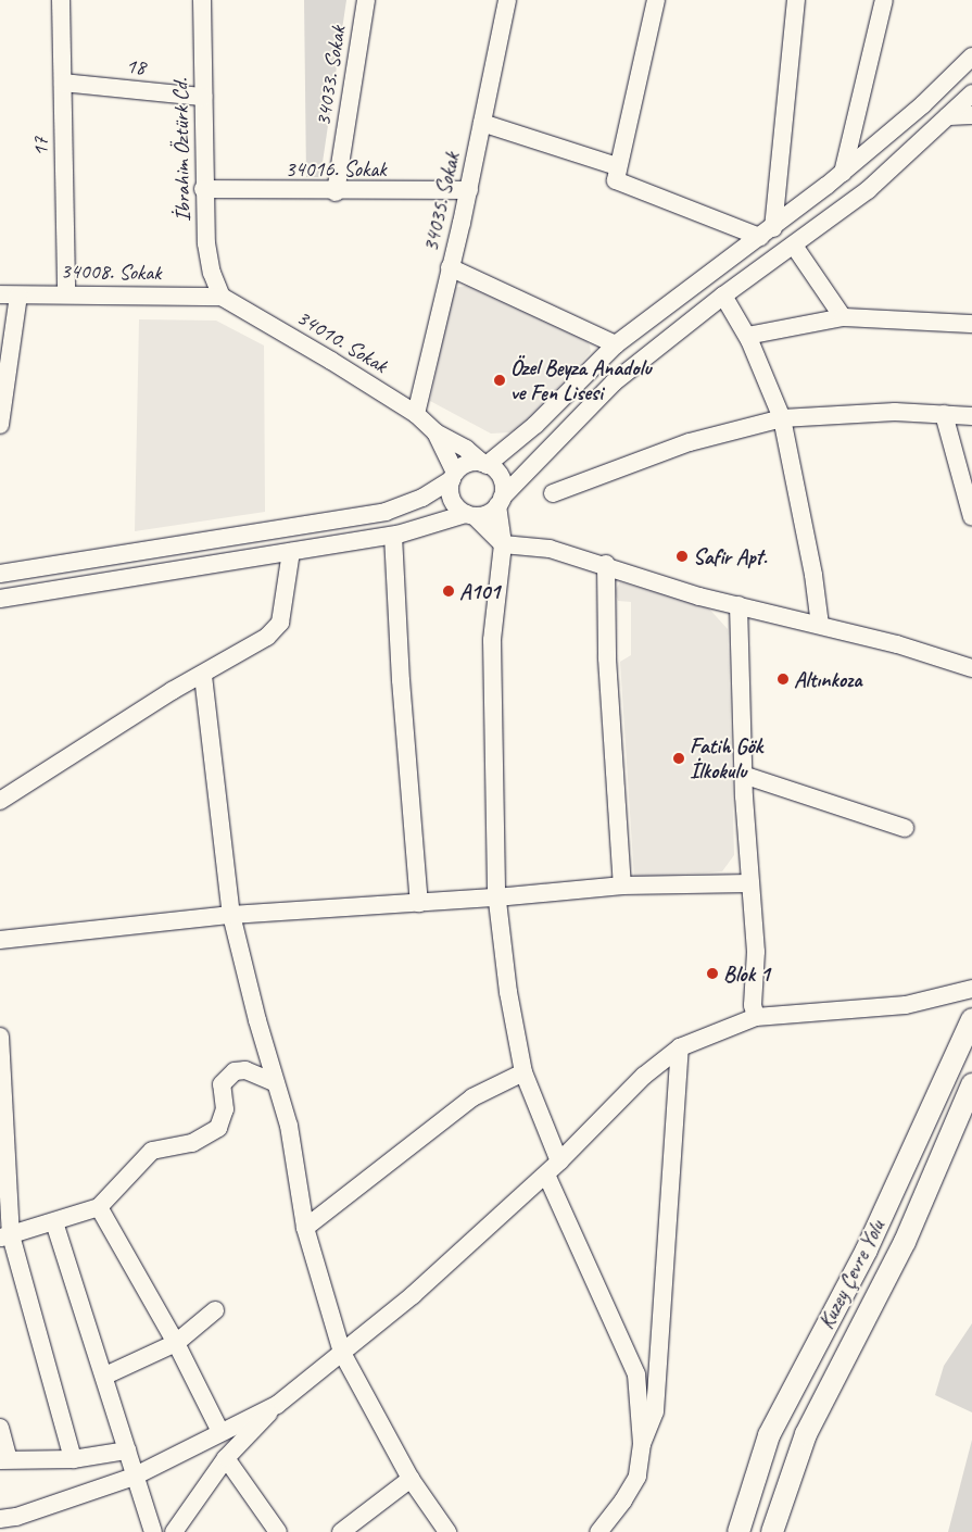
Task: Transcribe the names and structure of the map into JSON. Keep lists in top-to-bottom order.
{
  "streets": {
    "main road": ["Kuzey Çevre Yolu"],
    "street": [
      "18",
      "34033. Sokak",
      "17",
      "İbrahim Öztürk Cd.",
      "34016. Sokak",
      "34035. Sokak",
      "34008. Sokak",
      "34010. Sokak"
    ]
  },
  "crossings": [
    ["18", "17"],
    ["18", "İbrahim Öztürk Cd."],
    ["34033. Sokak", "34016. Sokak"],
    ["17", "34008. Sokak"],
    ["İbrahim Öztürk Cd.", "34016. Sokak"],
    ["İbrahim Öztürk Cd.", "34008. Sokak"],
    ["İbrahim Öztürk Cd.", "34010. Sokak"],
    ["34016. Sokak", "34035. Sokak"],
    ["34035. Sokak", "34010. Sokak"],
    ["34008. Sokak", "34010. Sokak"]
  ],
  "places": [
    "Özel Beyza Anadolu ve Fen Lisesi",
    "Safir Apt.",
    "A101",
    "Altınkoza",
    "Fatih Gök İlkokulu",
    "Blok 1"
  ]
}
